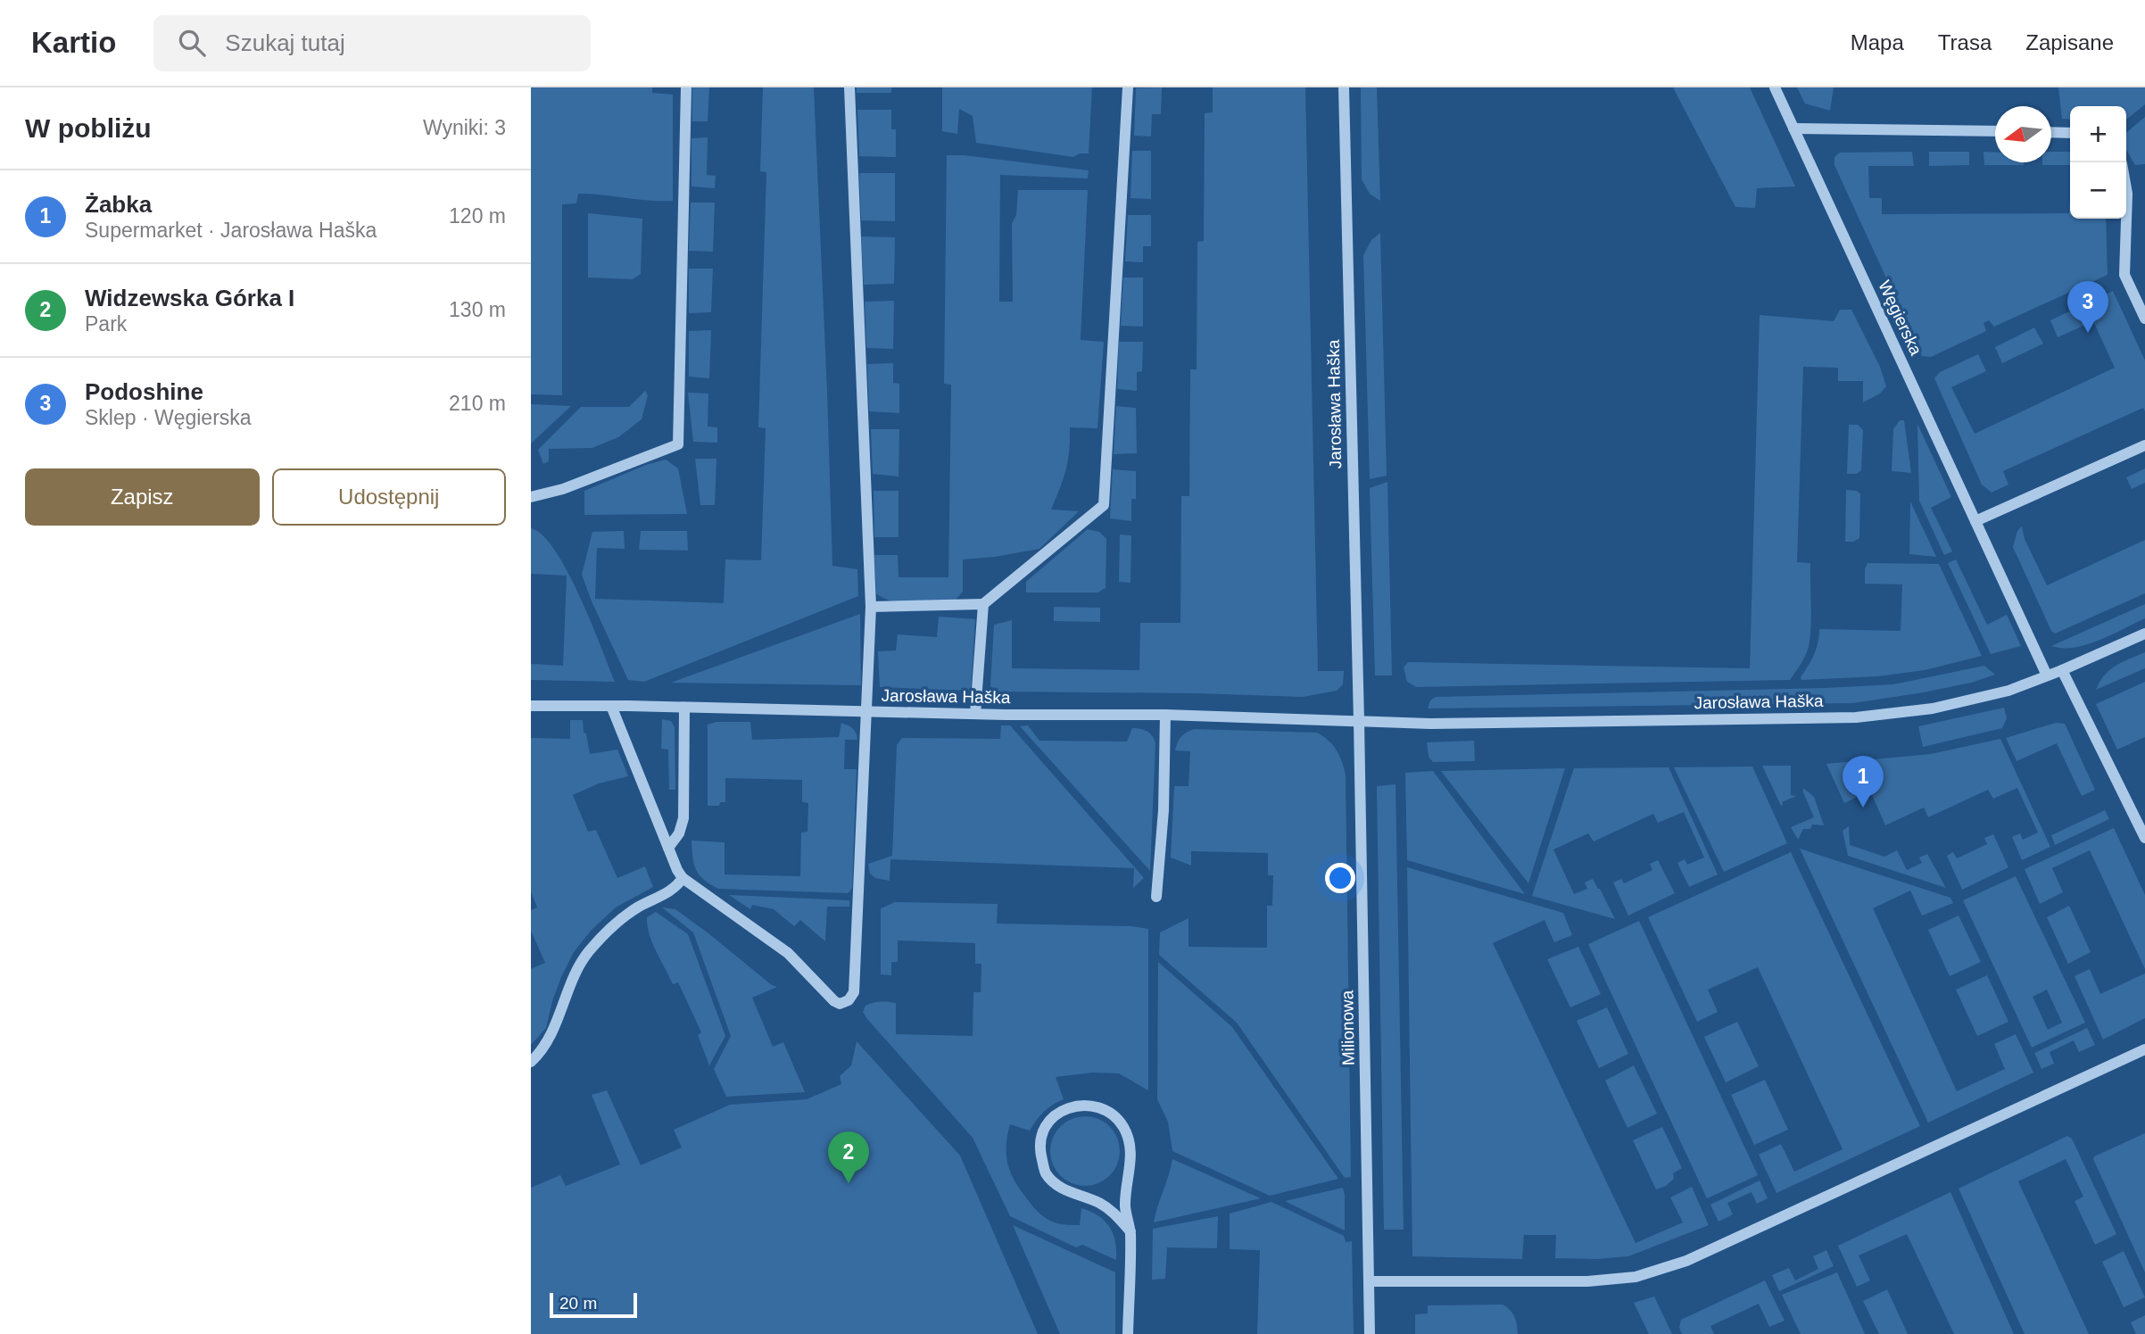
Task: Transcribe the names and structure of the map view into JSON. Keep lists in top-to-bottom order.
{
  "streets": {
    "street": ["Węgierska", "Jarosława Haška", "Milionowa"]
  },
  "crossings": [
    ["Węgierska", "Jarosława Haška"],
    ["Jarosława Haška", "Milionowa"]
  ],
  "scale_bar": "20 m",
  "north": "left",
  "page": {
    "header": "Kartio",
    "search": "Szukaj tutaj",
    "nav": ["Mapa", "Trasa", "Zapisane"],
    "heading": ["W pobliżu", "Wyniki: 3"],
    "map_buttons": ["+", "−"],
    "list": [
      {
        "mark": "1",
        "name": "Żabka",
        "note": "Supermarket · Jarosława Haška",
        "value": "120 m"
      },
      {
        "mark": "2",
        "name": "Widzewska Górka I",
        "note": "Park",
        "value": "130 m"
      },
      {
        "mark": "3",
        "name": "Podoshine",
        "note": "Sklep · Węgierska",
        "value": "210 m"
      }
    ],
    "pins": ["3", "1", "2"],
    "buttons": ["Zapisz", "Udostępnij"],
    "scale": "20 m"
  }
}
